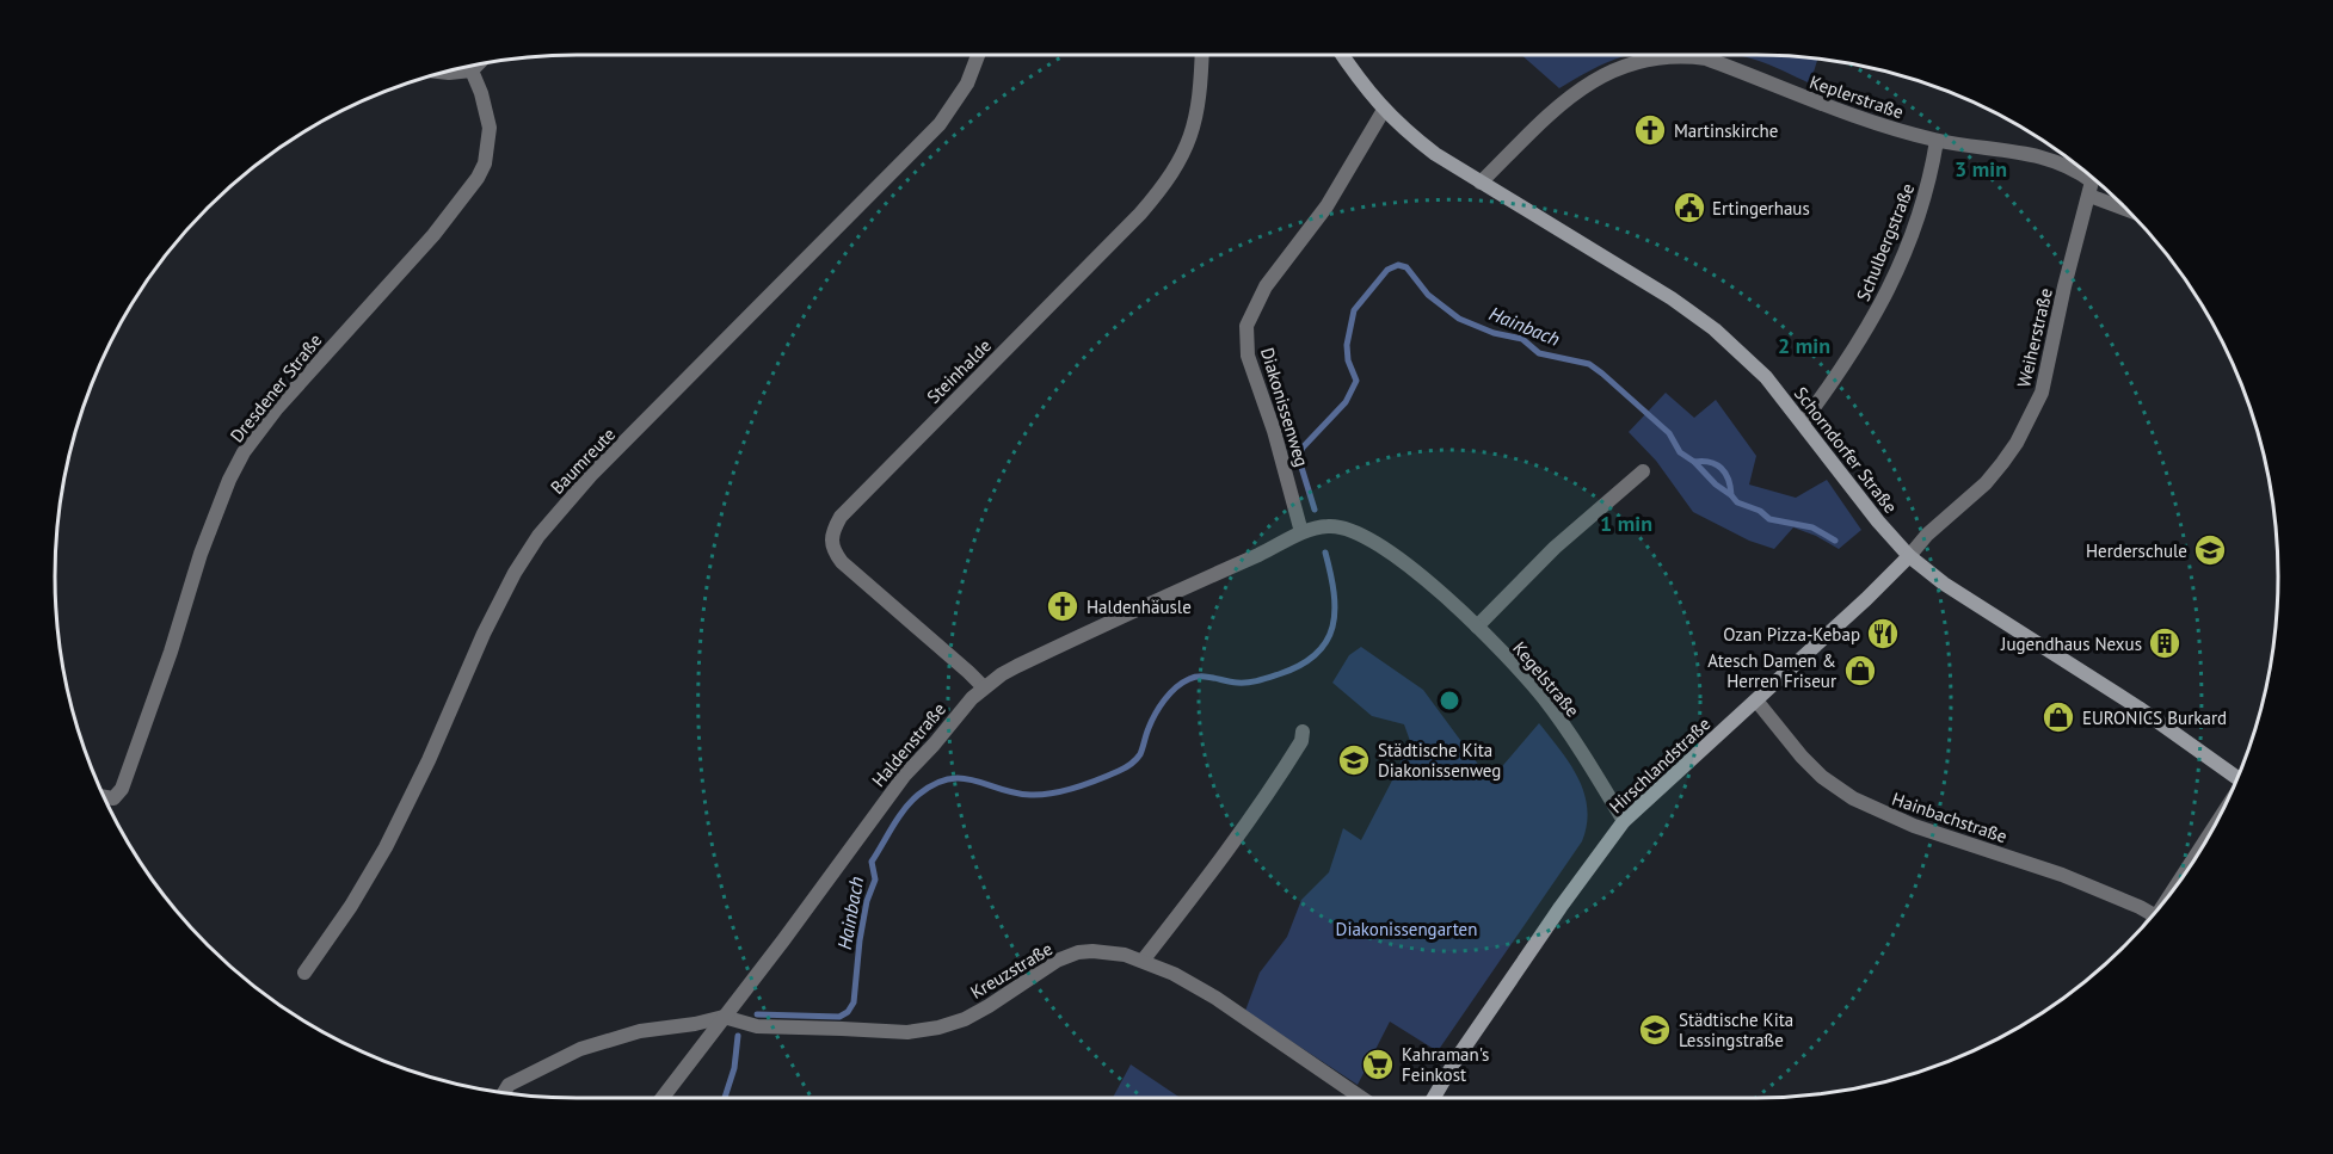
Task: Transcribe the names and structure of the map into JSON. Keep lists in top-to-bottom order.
{
  "streets": {
    "main road": ["Schorndorfer Straße", "Hirschlandstraße"],
    "street": [
      "Keplerstraße",
      "Schulbergstraße",
      "Weiherstraße",
      "Steinhalde",
      "Dresdener Straße",
      "Diakonissenweg",
      "Baumreute",
      "Kegelstraße",
      "Haldenstraße",
      "Hainbachstraße",
      "Kreuzstraße"
    ]
  },
  "crossings": [
    ["Keplerstraße", "Schulbergstraße"],
    ["Keplerstraße", "Weiherstraße"],
    ["Keplerstraße", "Schorndorfer Straße"],
    ["Schulbergstraße", "Schorndorfer Straße"],
    ["Weiherstraße", "Schorndorfer Straße"],
    ["Weiherstraße", "Hirschlandstraße"],
    ["Steinhalde", "Haldenstraße"],
    ["Diakonissenweg", "Schorndorfer Straße"],
    ["Diakonissenweg", "Kegelstraße"],
    ["Diakonissenweg", "Haldenstraße"],
    ["Schorndorfer Straße", "Hirschlandstraße"],
    ["Kegelstraße", "Haldenstraße"],
    ["Kegelstraße", "Hirschlandstraße"],
    ["Haldenstraße", "Kreuzstraße"],
    ["Hirschlandstraße", "Hainbachstraße"]
  ],
  "water": ["Hainbach"],
  "parks": ["Diakonissengarten"],
  "places": {
    "church": ["Martinskirche", "Haldenhäusle"],
    "public building": ["Ertingerhaus"],
    "school or university": ["Herderschule", "Städtische Kita Diakonissenweg", "Städtische Kita Lessingstraße"],
    "restaurant": ["Ozan Pizza-Kebap"],
    "building": ["Jugendhaus Nexus"],
    "shop": ["Atesch Damen & Herren Friseur", "EURONICS Burkard"],
    "supermarket": ["Kahraman's Feinkost"]
  },
  "rings": ["3 min", "2 min", "1 min"]
}
